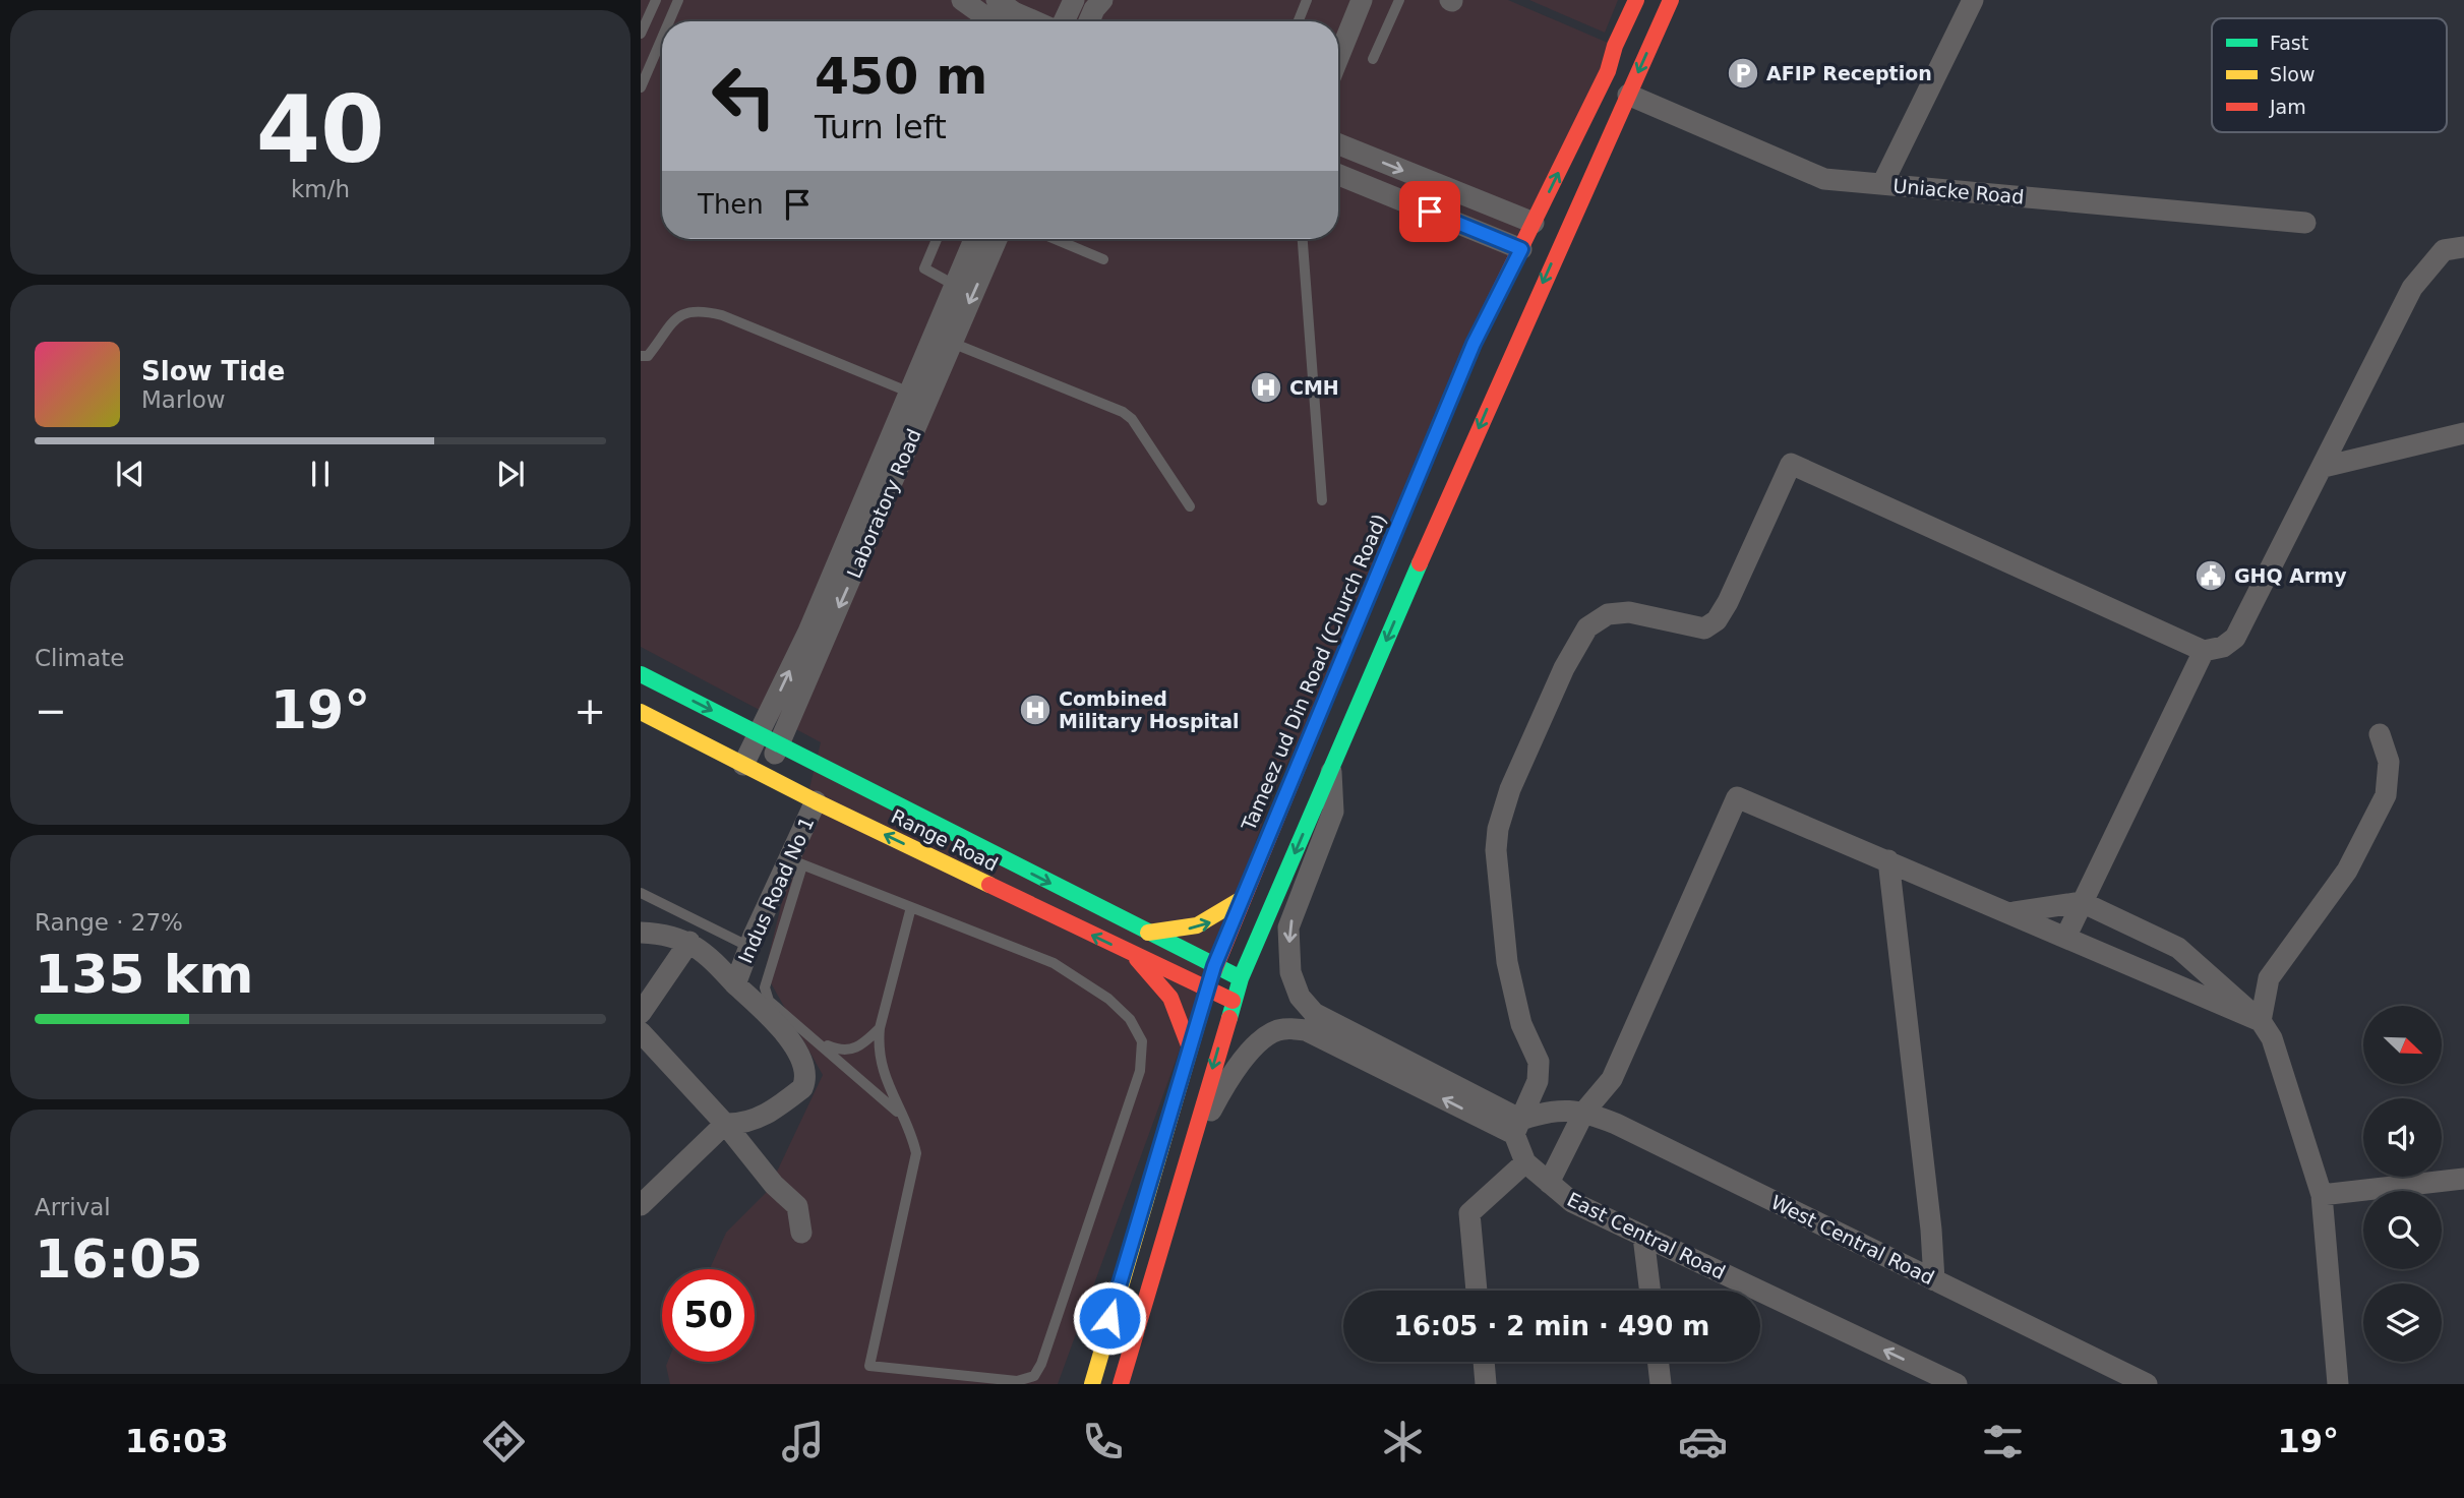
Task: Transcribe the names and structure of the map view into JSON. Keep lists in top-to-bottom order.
{
  "streets": {
    "main road": ["Tameez ud Din Road (Church Road)", "Range Road"],
    "street": [
      "Uniacke Road",
      "Laboratory Road",
      "Indus Road No 1",
      "East Central Road",
      "West Central Road"
    ]
  },
  "crossings": [
    ["Uniacke Road", "Tameez ud Din Road (Church Road)"],
    ["Laboratory Road", "Range Road"],
    ["Tameez ud Din Road (Church Road)", "Range Road"],
    ["Range Road", "Indus Road No 1"],
    ["East Central Road", "West Central Road"]
  ],
  "one_way": ["East Central Road"],
  "places": {
    "parking": ["AFIP Reception"],
    "hospital": ["CMH", "Combined Military Hospital"],
    "public building": ["GHQ Army"]
  },
  "legend": ["Fast", "Slow", "Jam"],
  "north": "bottom right",
  "page": {
    "tile": [
      ["40", "km/h"],
      "Climate",
      ["Range · 27%", "135 km"],
      ["Arrival", "16:05"]
    ],
    "turn": ["450 m", "Turn left"],
    "then": "Then",
    "song": ["Slow Tide", "Marlow"],
    "heat": ["−", "19°", "+"],
    "limit": "50",
    "trip": "16:05 · 2 min · 490 m",
    "tabs": ["16:03", "19°"]
  }
}
